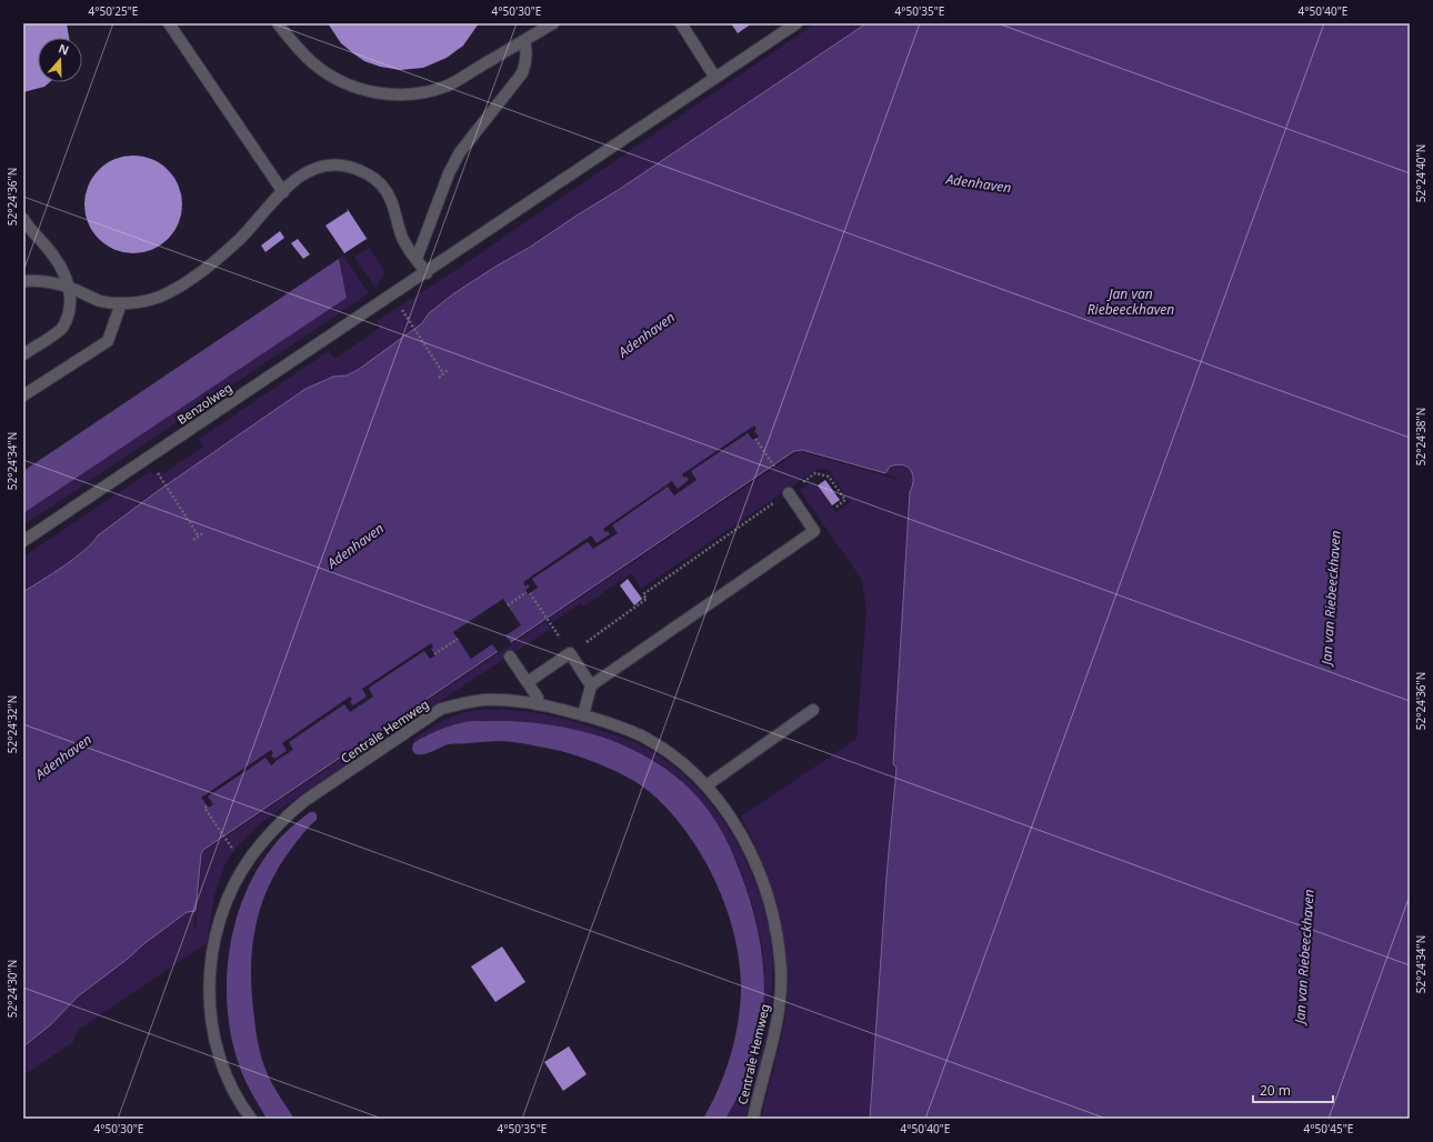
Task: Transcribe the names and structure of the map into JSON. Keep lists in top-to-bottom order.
{
  "streets": {
    "street": ["Benzolweg", "Centrale Hemweg"]
  },
  "water": ["Adenhaven", "Jan van Riebeeckhaven"],
  "scale_bar": "20 m",
  "north": "top",
  "coordinates": [
    "4°50'25\"E",
    "4°50'30\"E",
    "4°50'35\"E",
    "4°50'40\"E",
    "52°24'40\"N",
    "52°24'36\"N",
    "52°24'38\"N",
    "52°24'34\"N",
    "52°24'32\"N",
    "52°24'30\"N",
    "4°50'45\"E"
  ]
}
